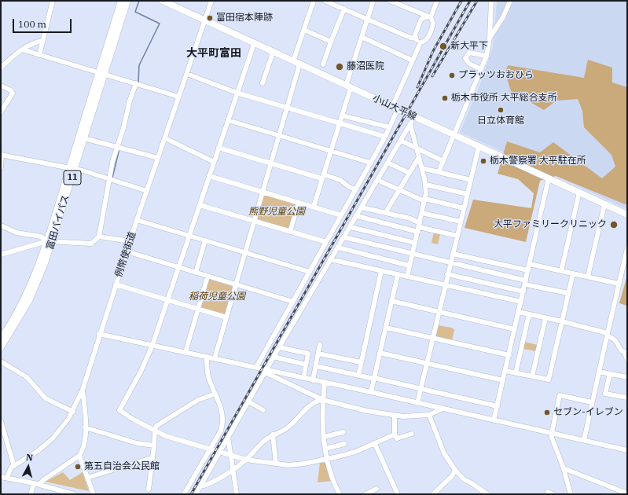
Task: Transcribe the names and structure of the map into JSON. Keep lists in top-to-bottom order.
{
  "streets": {
    "main road": ["小山大平線", "11", "富田バイパス"],
    "street": ["例幣使街道"]
  },
  "crossings": [
    ["小山大平線", "例幣使街道"]
  ],
  "districts": ["大平町富田"],
  "parks": ["熊野児童公園", "稲荷児童公園"],
  "places": [
    "富田宿本陣跡",
    "新大平下",
    "藤沼医院",
    "プラッツおおひら",
    "栃木市役所 大平総合支所",
    "日立体育館",
    "栃木警察署 大平駐在所",
    "大平ファミリークリニック",
    "セブン-イレブン",
    "第五自治会公民館"
  ],
  "scale_bar": "100 m",
  "north": "top"
}
